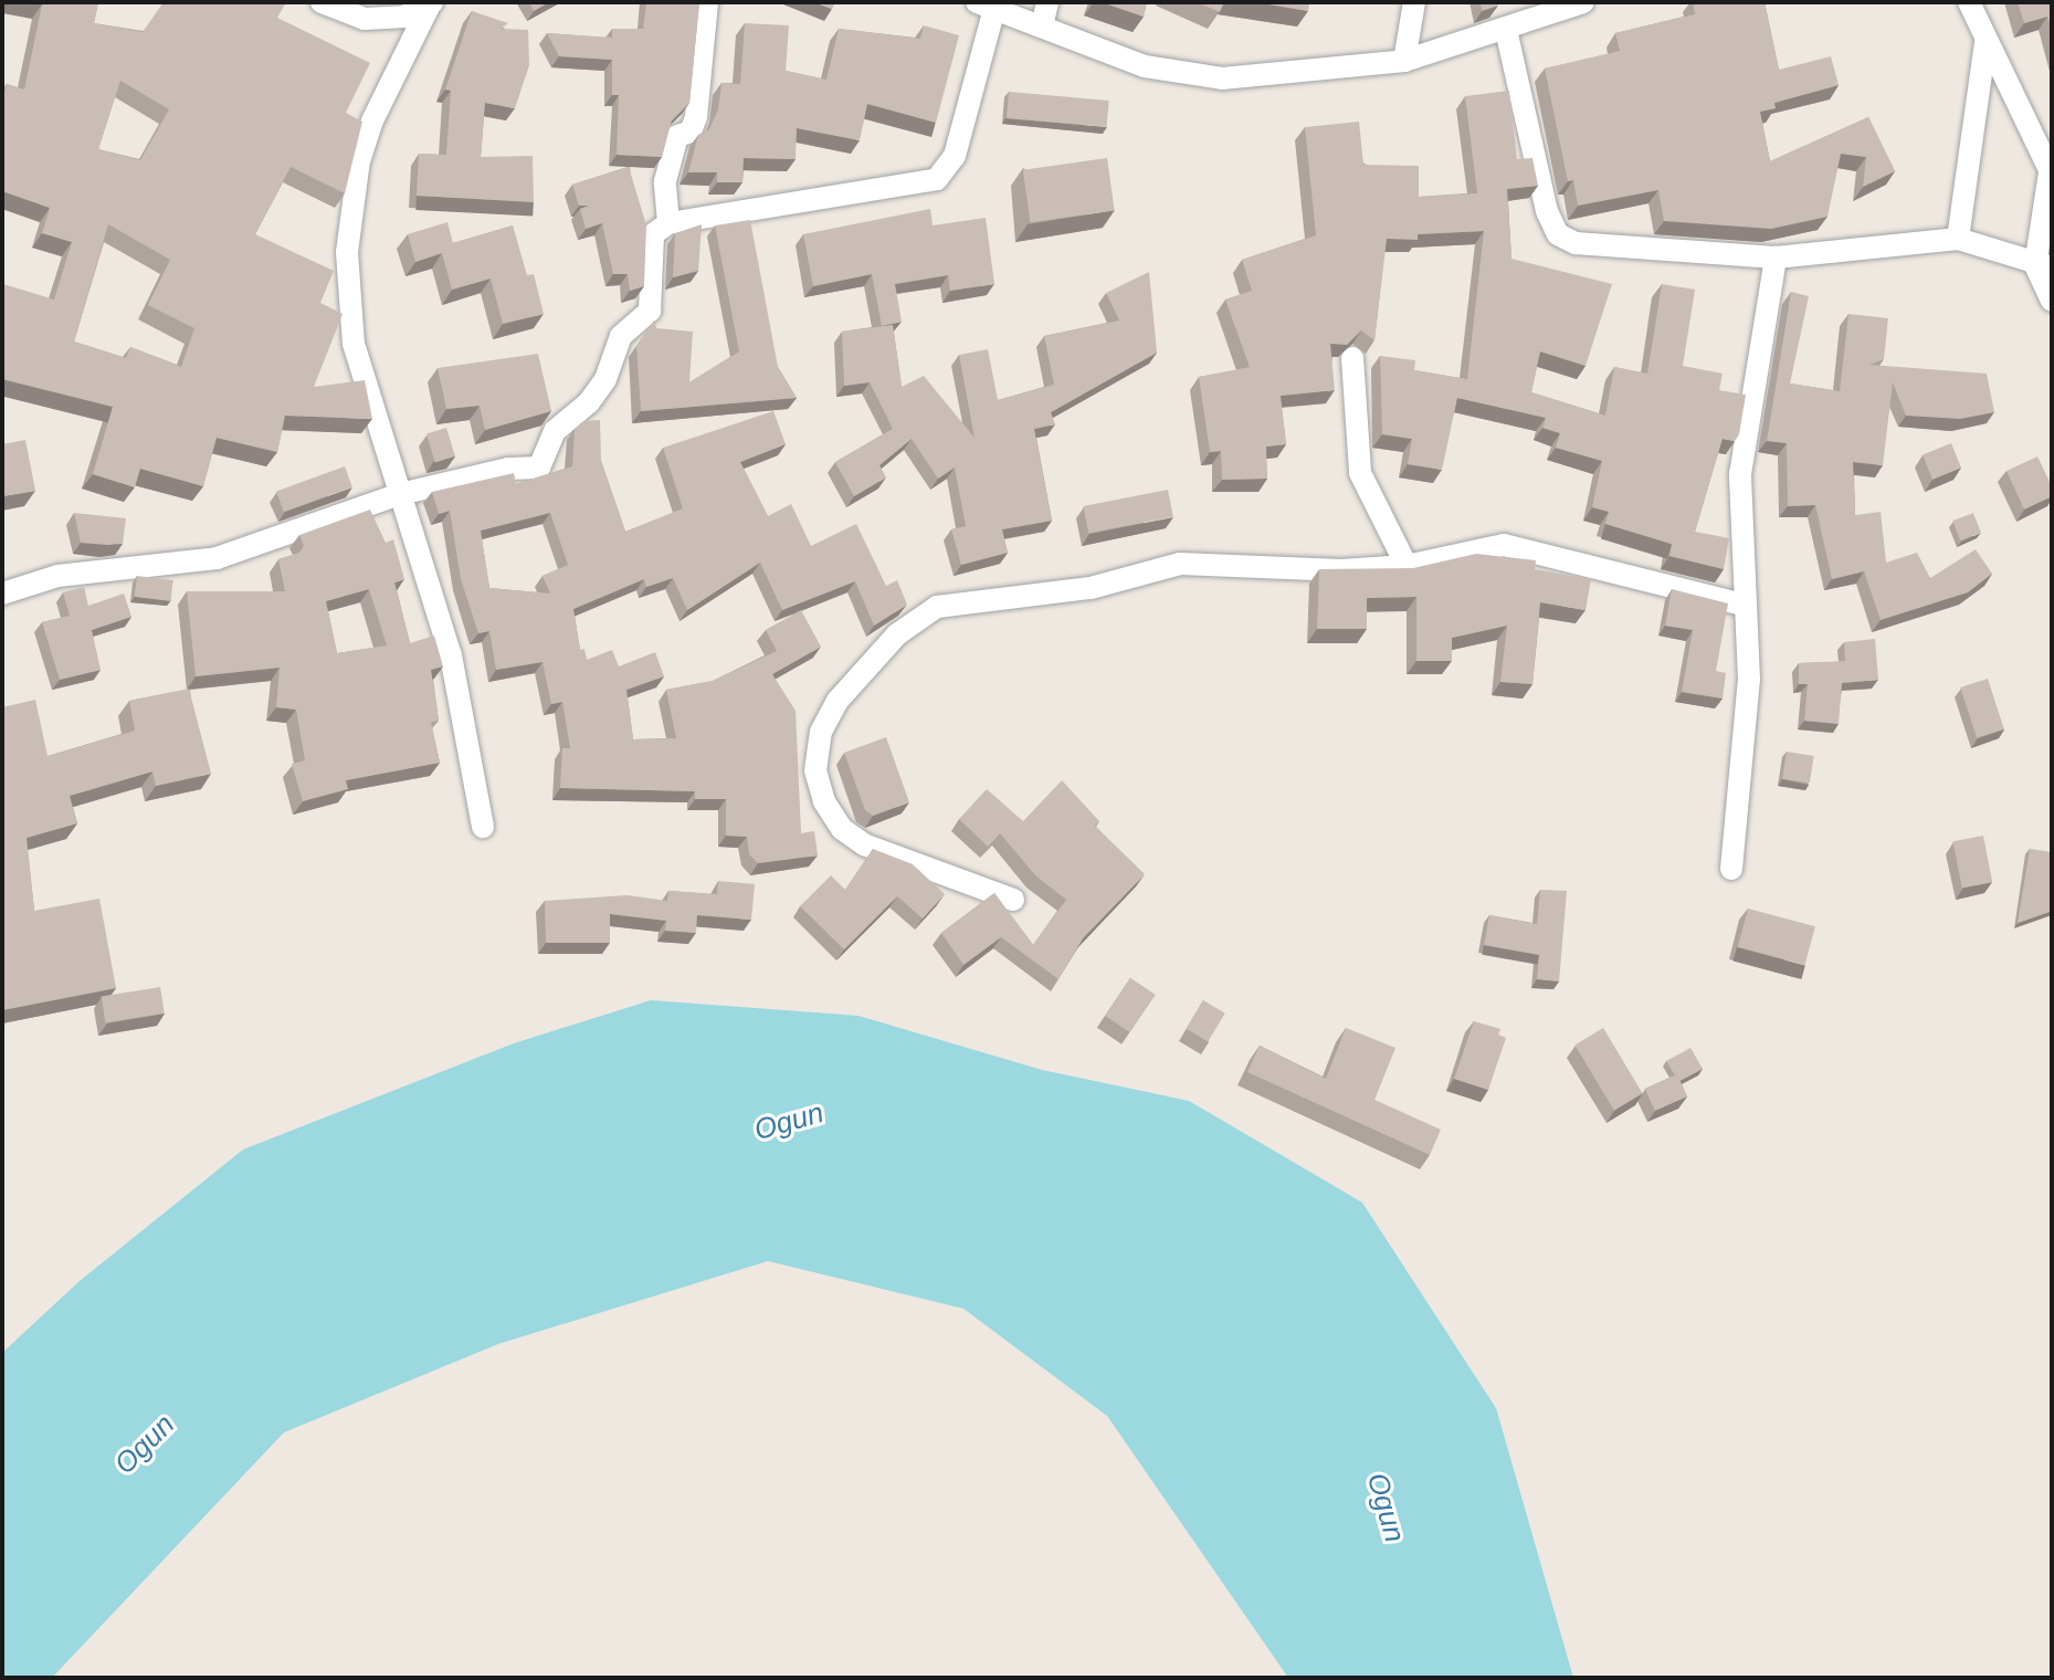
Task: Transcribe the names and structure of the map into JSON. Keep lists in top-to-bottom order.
{
  "water": ["Ogun"]
}
